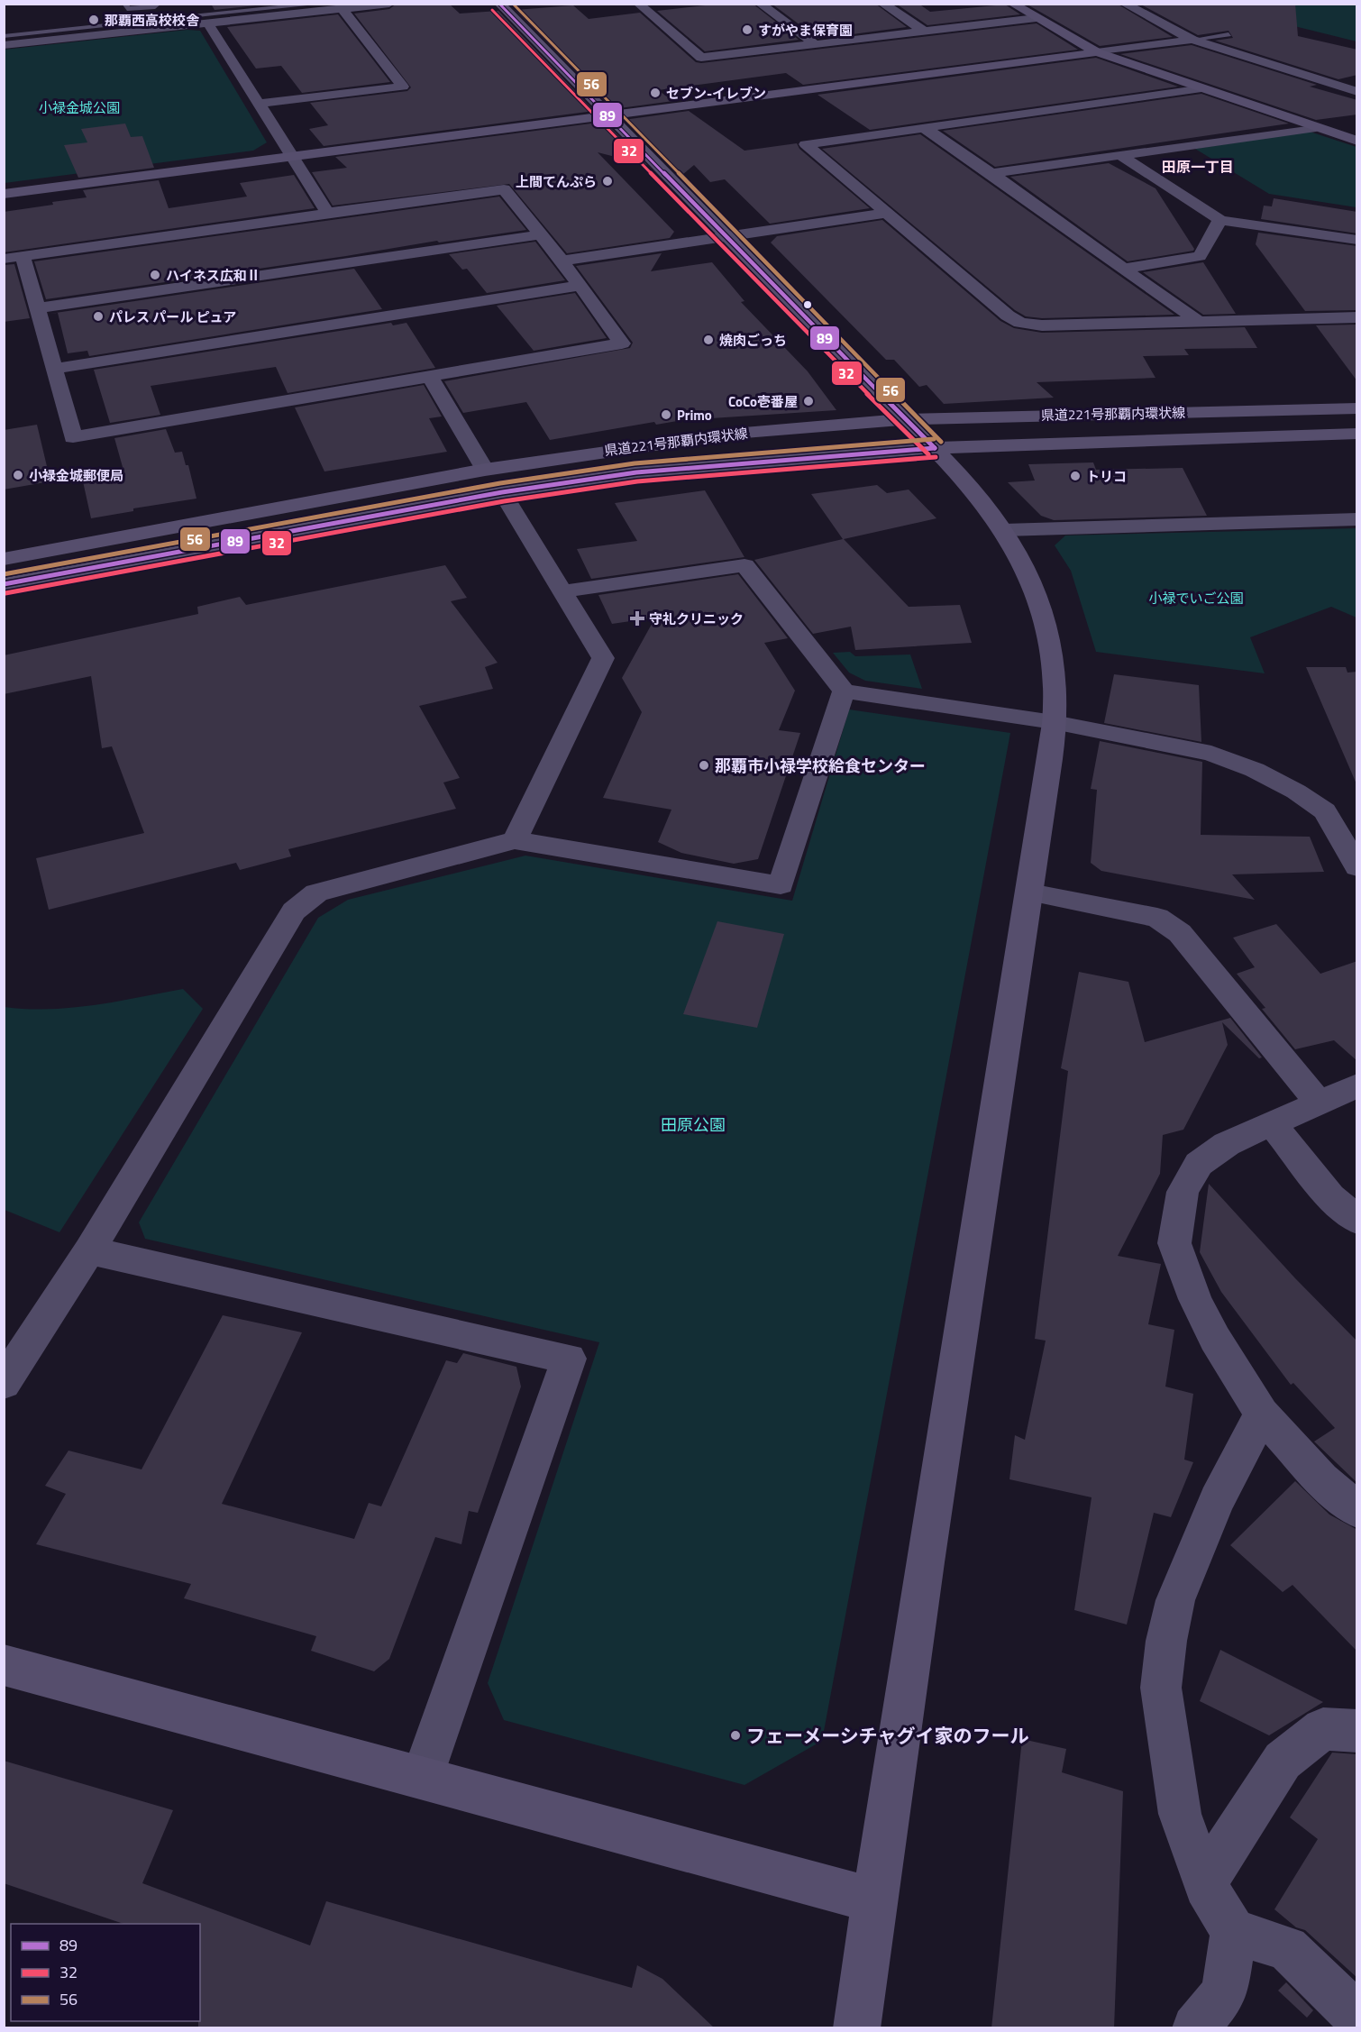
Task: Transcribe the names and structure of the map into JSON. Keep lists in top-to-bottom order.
{
  "streets": {
    "street": ["県道221号那覇内環状線"]
  },
  "districts": ["田原一丁目"],
  "parks": ["小禄金城公園", "小禄でいご公園", "田原公園"],
  "places": {
    "other": [
      "那覇西高校校舎",
      "すがやま保育園",
      "セブン-イレブン",
      "上間てんぷら",
      "ハイネス広和Ⅱ",
      "パレス パール ピュア",
      "焼肉ごっち",
      "CoCo壱番屋",
      "Primo",
      "小禄金城郵便局",
      "トリコ",
      "那覇市小禄学校給食センター",
      "フェーメーシチャグイ家のフール"
    ],
    "health": ["守礼クリニック"]
  },
  "lines": ["transit line 89", "transit line 56", "transit line 32"],
  "legend": ["89", "32", "56"]
}
